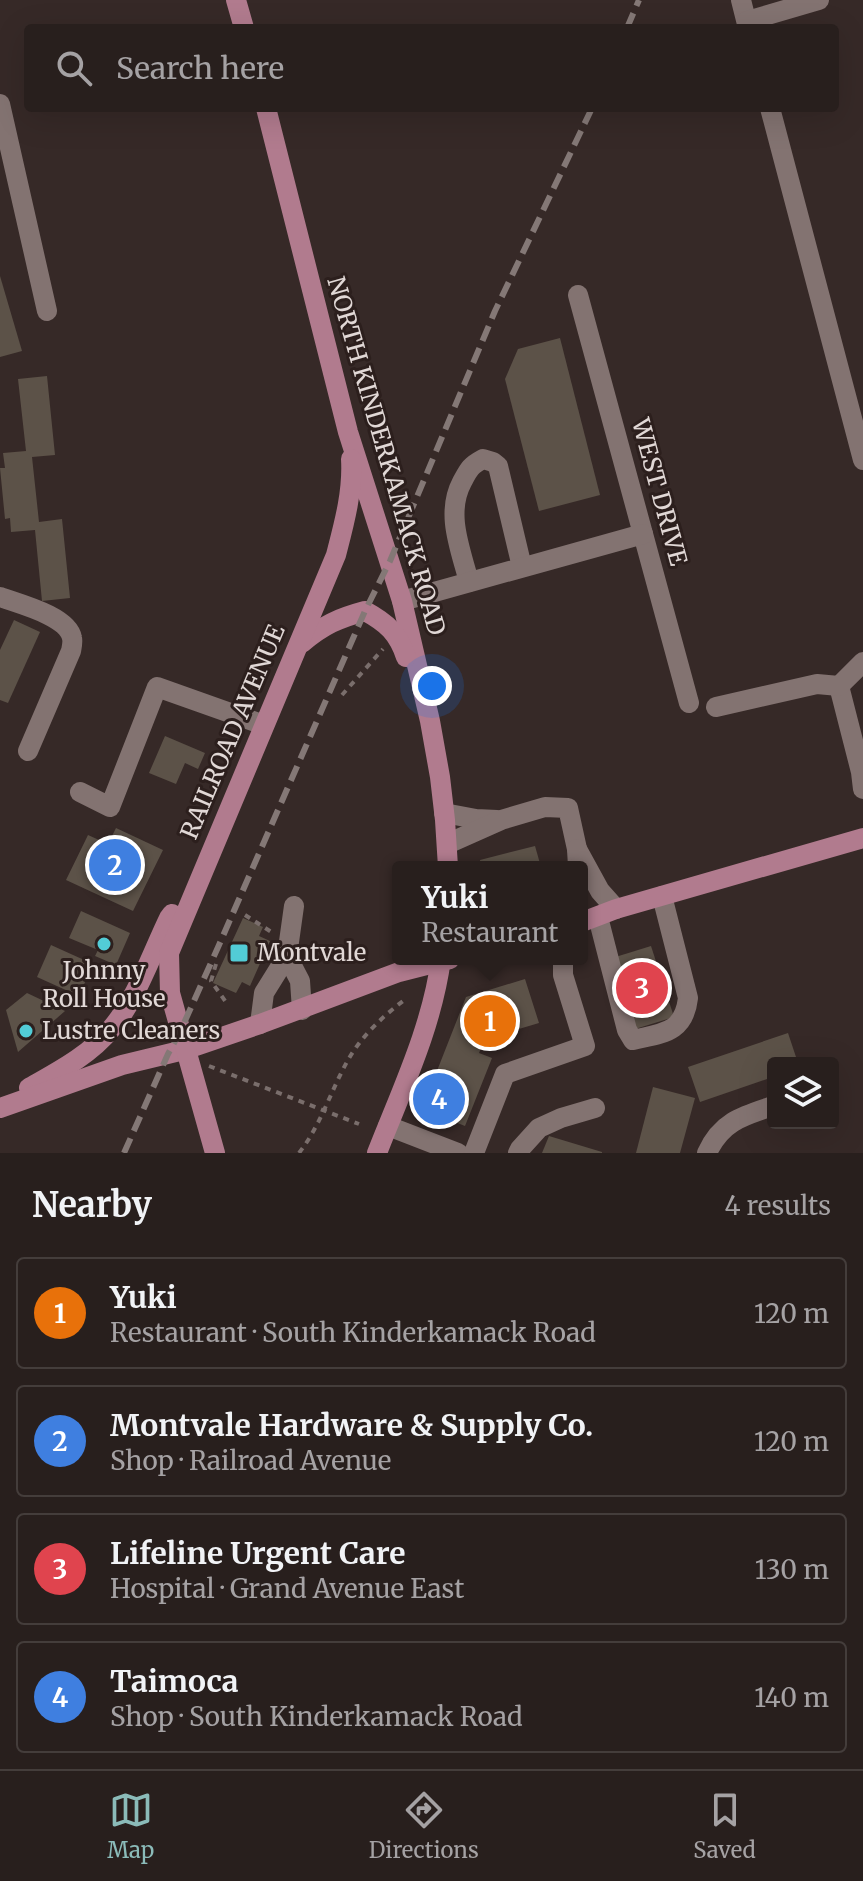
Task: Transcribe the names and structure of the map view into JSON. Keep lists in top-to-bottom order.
{
  "streets": {
    "main road": ["NORTH KINDERKAMACK ROAD", "RAILROAD AVENUE"],
    "street": ["WEST DRIVE"]
  },
  "crossings": [
    ["NORTH KINDERKAMACK ROAD", "RAILROAD AVENUE"]
  ],
  "places": {
    "other": ["Johnny Roll House", "Lustre Cleaners"],
    "transit": ["Montvale"]
  },
  "page": {
    "search": "Search here",
    "pins": [
      "2",
      "3",
      "1",
      "4"
    ],
    "popup": ["Yuki", "Restaurant"],
    "heading": ["Nearby", "4 results"],
    "list": [
      {
        "mark": "1",
        "name": "Yuki",
        "note": "Restaurant · South Kinderkamack Road",
        "value": "120 m"
      },
      {
        "mark": "2",
        "name": "Montvale Hardware & Supply Co.",
        "note": "Shop · Railroad Avenue",
        "value": "120 m"
      },
      {
        "mark": "3",
        "name": "Lifeline Urgent Care",
        "note": "Hospital · Grand Avenue East",
        "value": "130 m"
      },
      {
        "mark": "4",
        "name": "Taimoca",
        "note": "Shop · South Kinderkamack Road",
        "value": "140 m"
      }
    ],
    "nav": ["Map", "Directions", "Saved"]
  }
}
